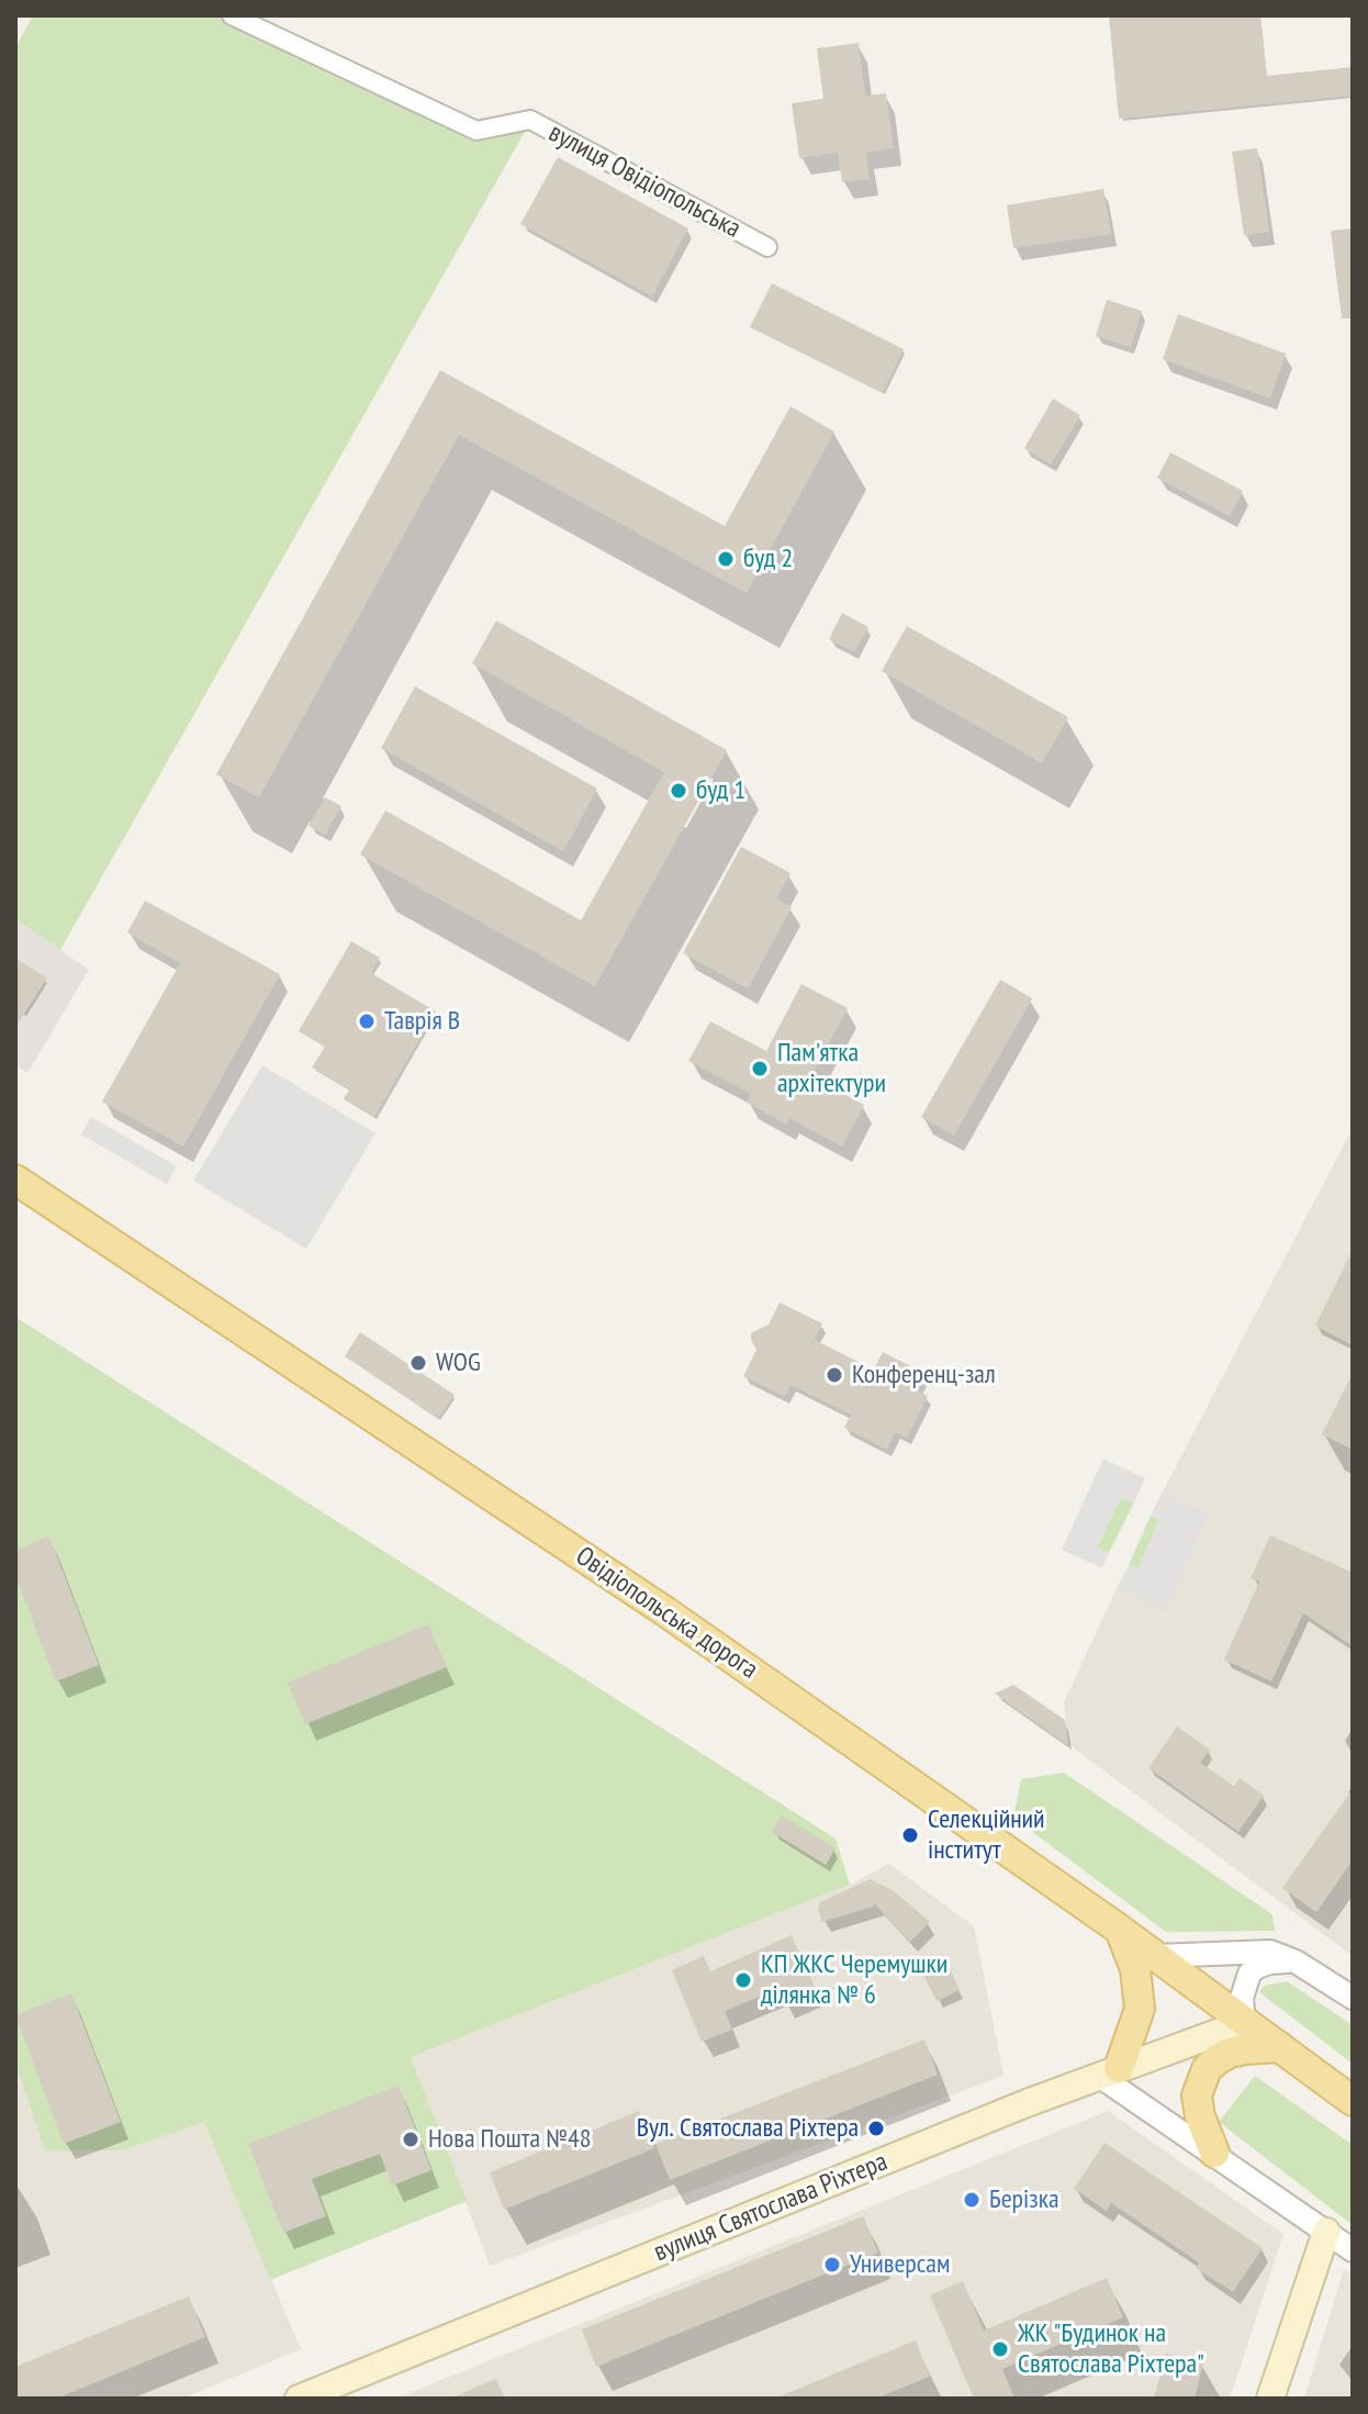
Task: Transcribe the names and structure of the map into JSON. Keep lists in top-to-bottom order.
{
  "streets": {
    "main road": ["Овідіопольська дорога", "вулиця Святослава Ріхтера"],
    "street": ["вулиця Овідіопольська"]
  },
  "crossings": [
    ["Овідіопольська дорога", "вулиця Святослава Ріхтера"]
  ],
  "places": [
    "буд 2",
    "буд 1",
    "Таврія В",
    "Пам'ятка архітектури",
    "WOG",
    "Конференц-зал",
    "Селекційний інститут",
    "КП ЖКС Черемушки ділянка № 6",
    "Вул. Святослава Ріхтера",
    "Нова Пошта №48",
    "Берізка",
    "Универсам",
    "ЖК \"Будинок на Святослава Ріхтера\""
  ]
}
